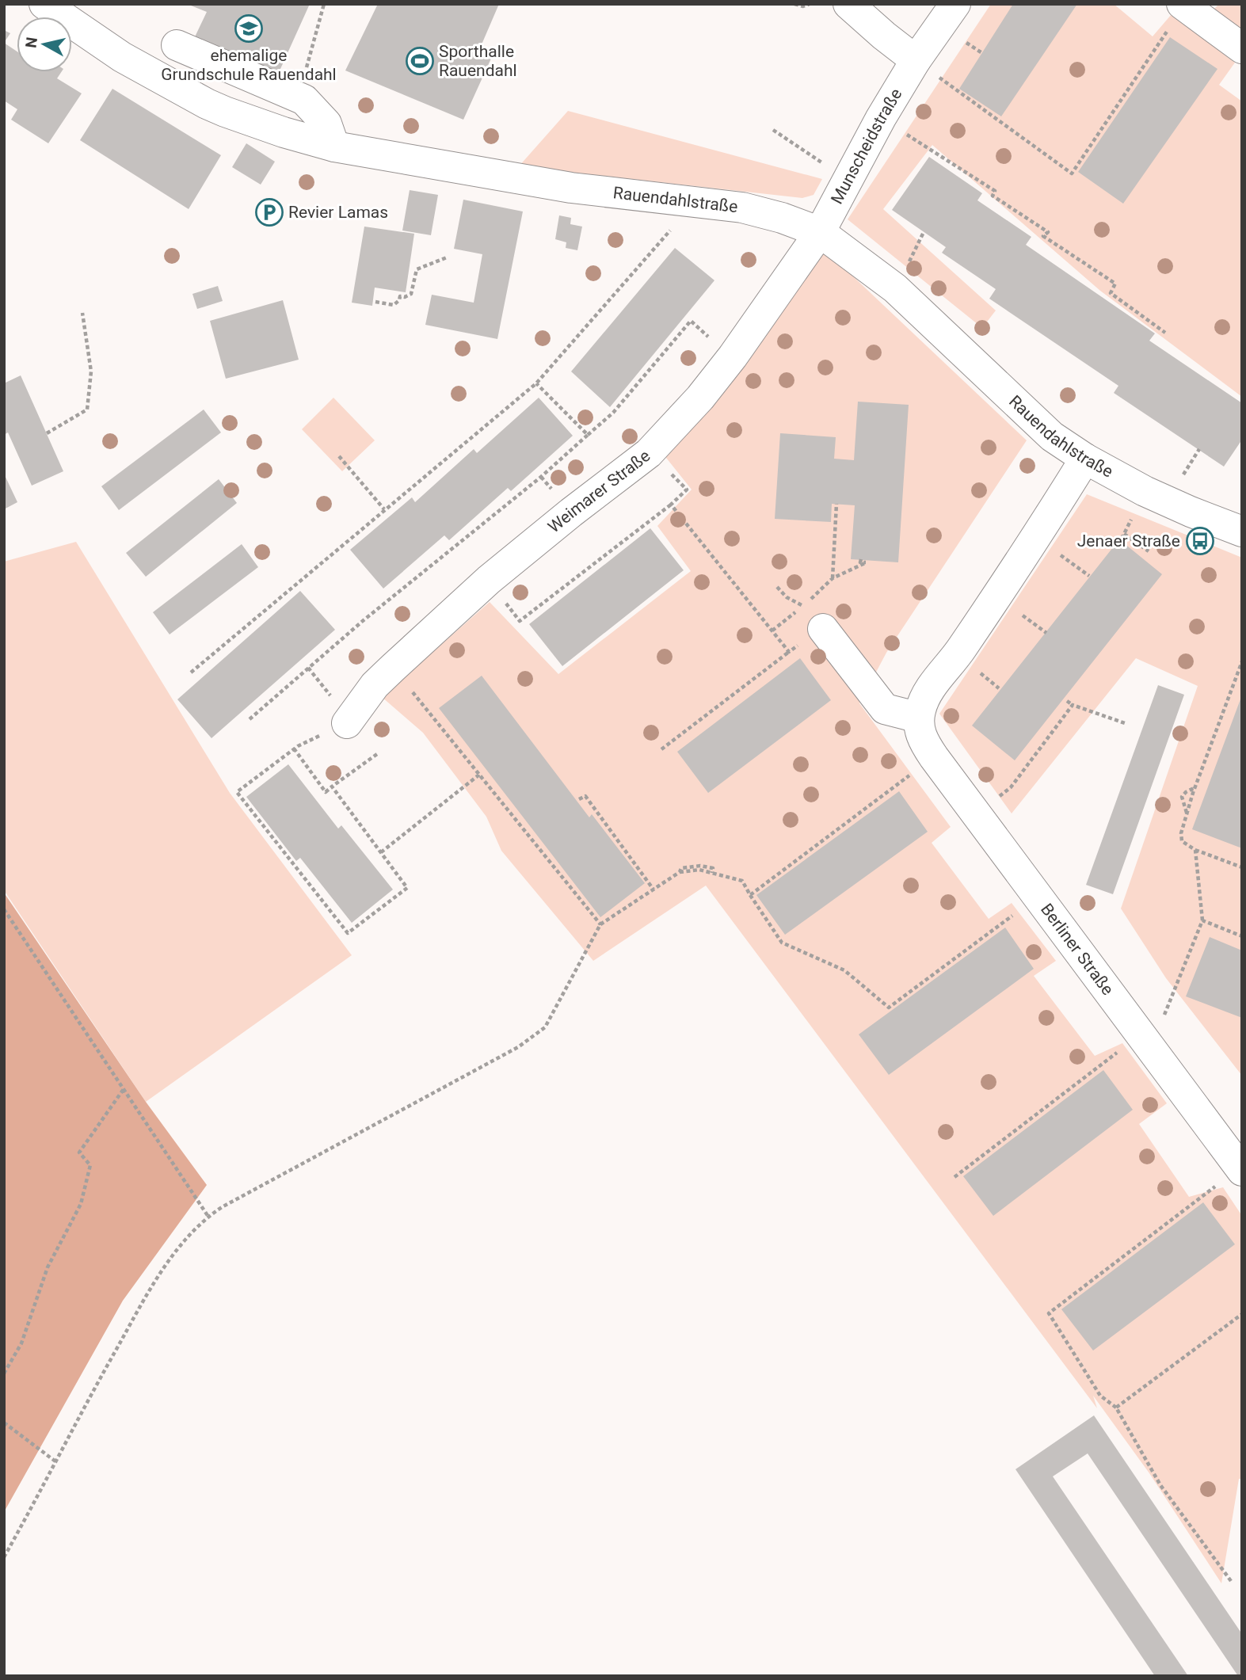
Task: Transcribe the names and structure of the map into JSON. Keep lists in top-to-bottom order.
{
  "streets": {
    "street": [
      "Munscheidstraße",
      "Rauendahlstraße",
      "Weimarer Straße",
      "Berliner Straße"
    ]
  },
  "crossings": [
    ["Munscheidstraße", "Rauendahlstraße"],
    ["Munscheidstraße", "Weimarer Straße"],
    ["Rauendahlstraße", "Weimarer Straße"]
  ],
  "places": {
    "school or university": ["ehemalige Grundschule Rauendahl"],
    "sports": ["Sporthalle Rauendahl"],
    "parking": ["Revier Lamas"],
    "bus stop": ["Jenaer Straße"]
  },
  "north": "left"
}
